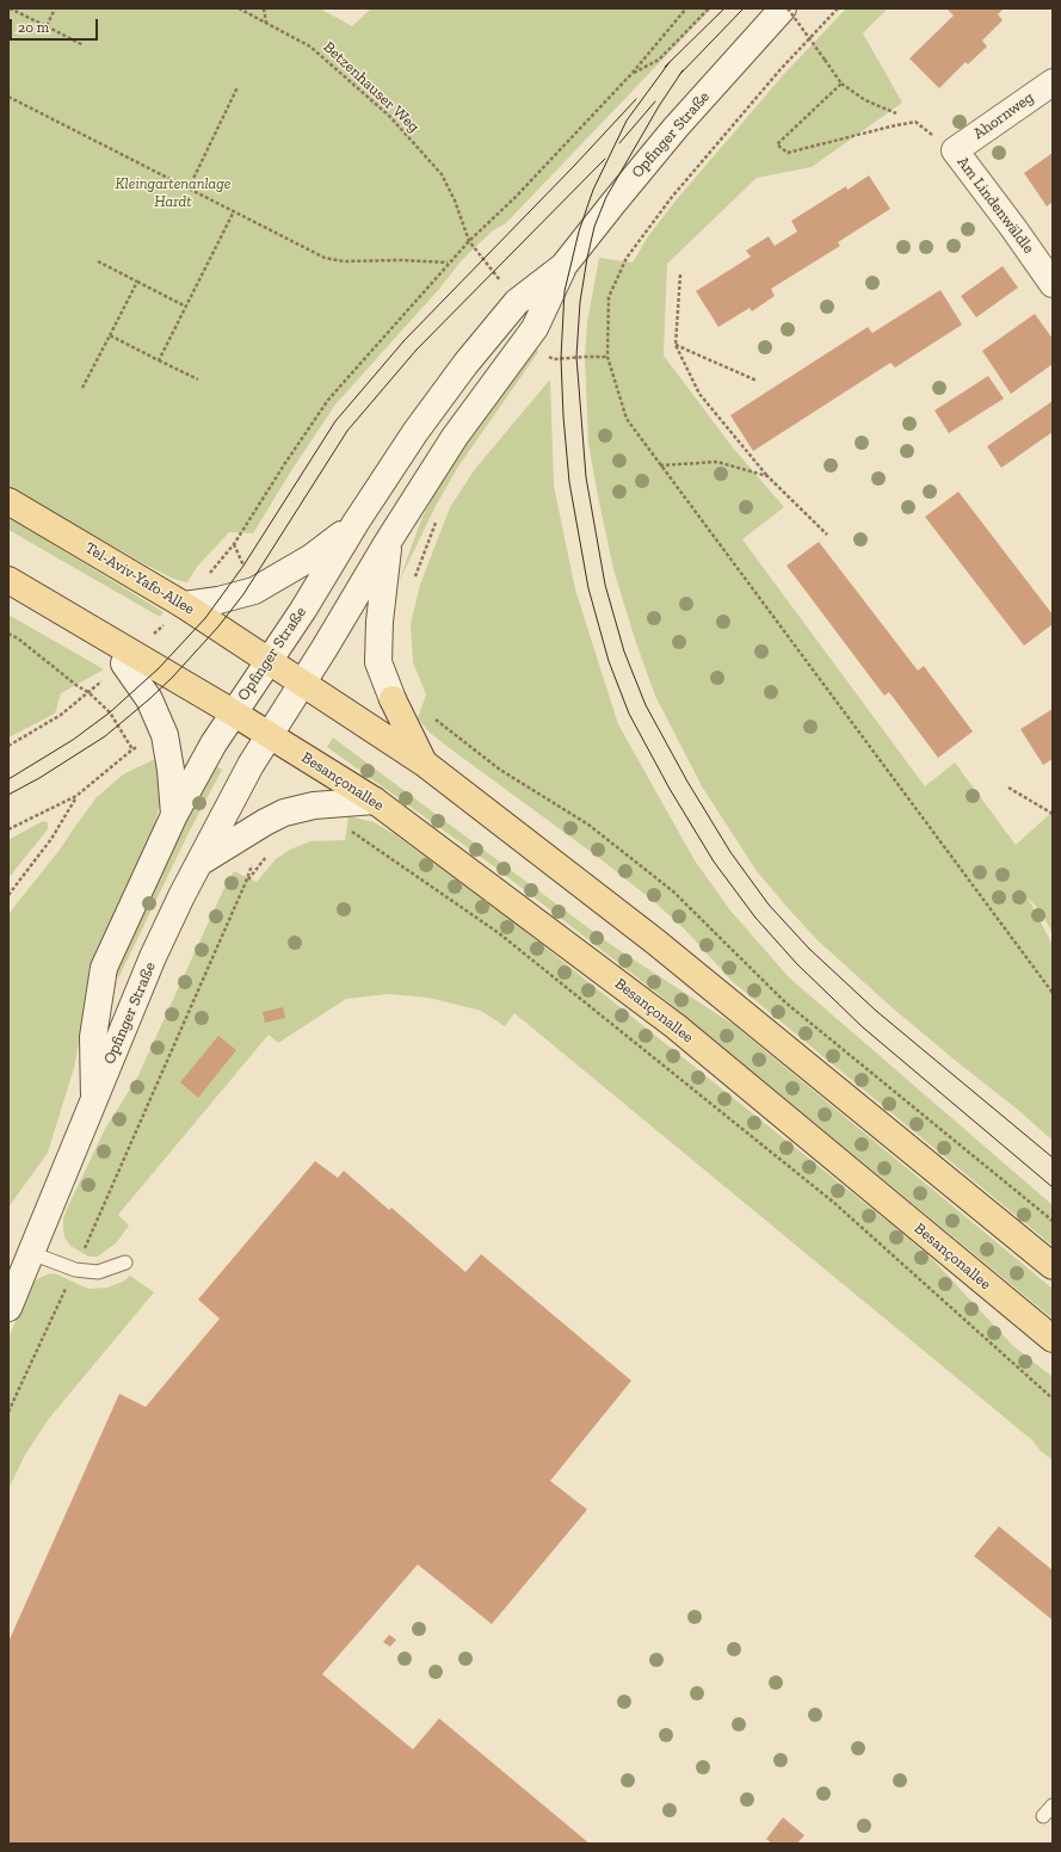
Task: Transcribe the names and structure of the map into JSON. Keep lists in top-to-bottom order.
{
  "streets": {
    "main road": ["Tel-Aviv-Yafo-Allee", "Besançonallee"],
    "street": ["Ahornweg", "Opfinger Straße", "Am Lindenwäldle"],
    "path": ["Betzenhauser Weg"]
  },
  "crossings": [
    ["Ahornweg", "Am Lindenwäldle"],
    ["Opfinger Straße", "Tel-Aviv-Yafo-Allee"],
    ["Opfinger Straße", "Besançonallee"]
  ],
  "parks": ["Kleingartenanlage Hardt"],
  "scale_bar": "20 m"
}
